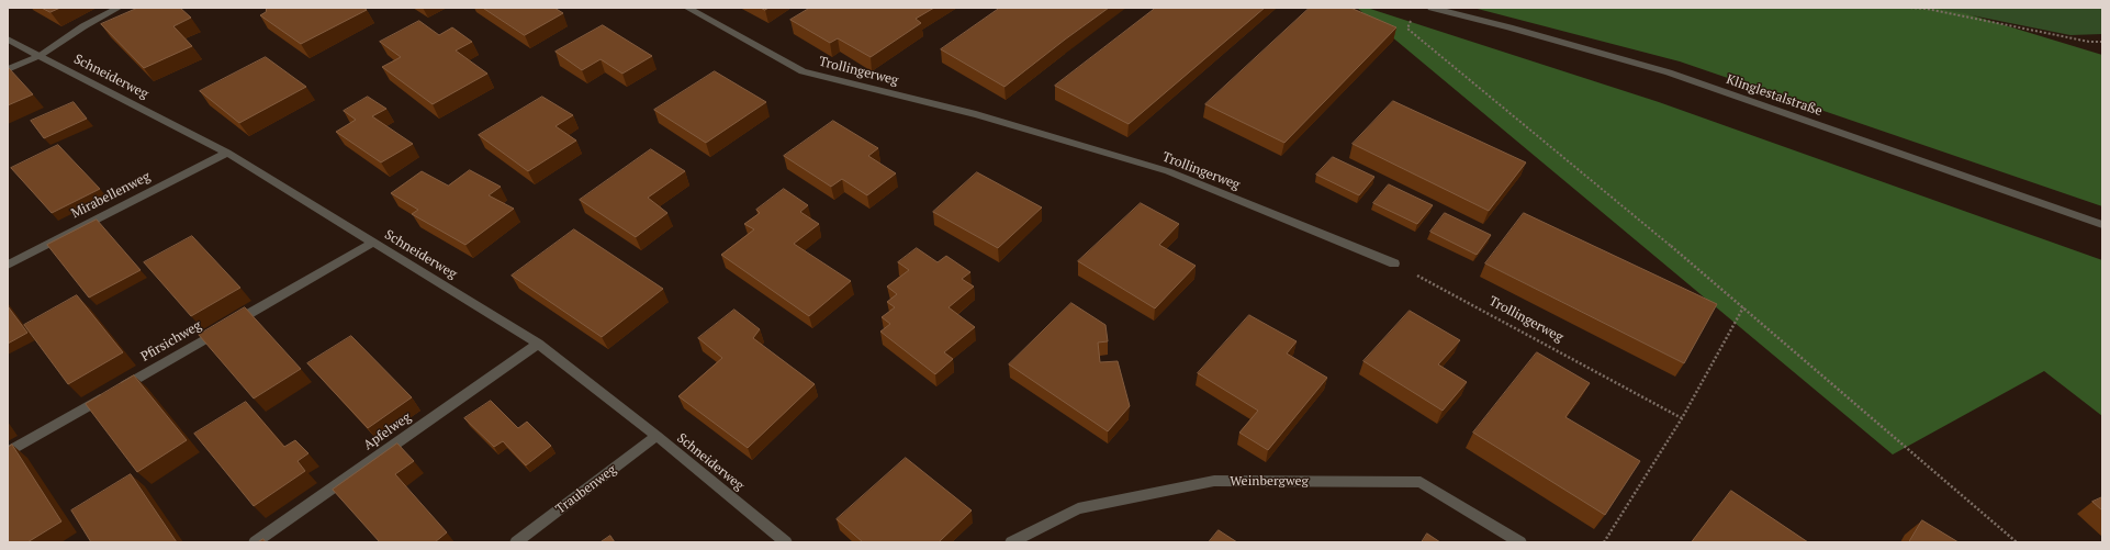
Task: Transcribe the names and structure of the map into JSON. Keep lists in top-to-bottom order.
{
  "streets": {
    "street": [
      "Trollingerweg",
      "Schneiderweg",
      "Klinglestalstraße",
      "Mirabellenweg",
      "Pfirsichweg",
      "Apfelweg",
      "Weinbergweg",
      "Traubenweg"
    ]
  },
  "crossings": [
    ["Schneiderweg", "Mirabellenweg"],
    ["Schneiderweg", "Pfirsichweg"],
    ["Schneiderweg", "Apfelweg"],
    ["Schneiderweg", "Traubenweg"]
  ]
}
